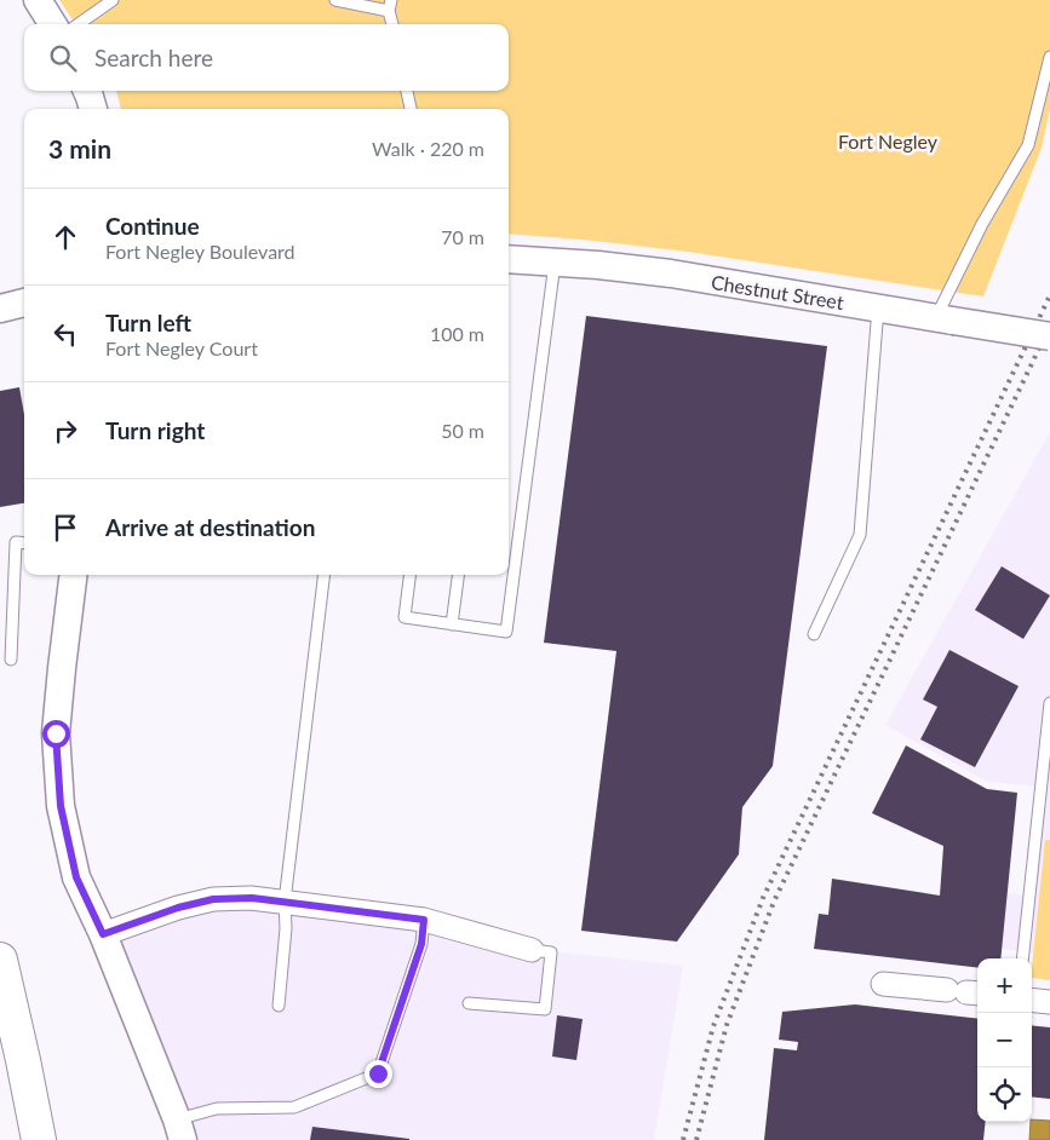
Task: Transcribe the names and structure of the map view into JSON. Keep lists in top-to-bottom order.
{
  "streets": {
    "street": ["Chestnut Street"]
  },
  "parks": ["Fort Negley"],
  "page": {
    "search": "Search here",
    "heading": ["3 min", "Walk · 220 m"],
    "list": [
      ["Continue", "Fort Negley Boulevard", "70 m"],
      ["Turn left", "Fort Negley Court", "100 m"],
      ["Turn right", "50 m"],
      "Arrive at destination"
    ],
    "map_buttons": ["+", "−"]
  }
}
